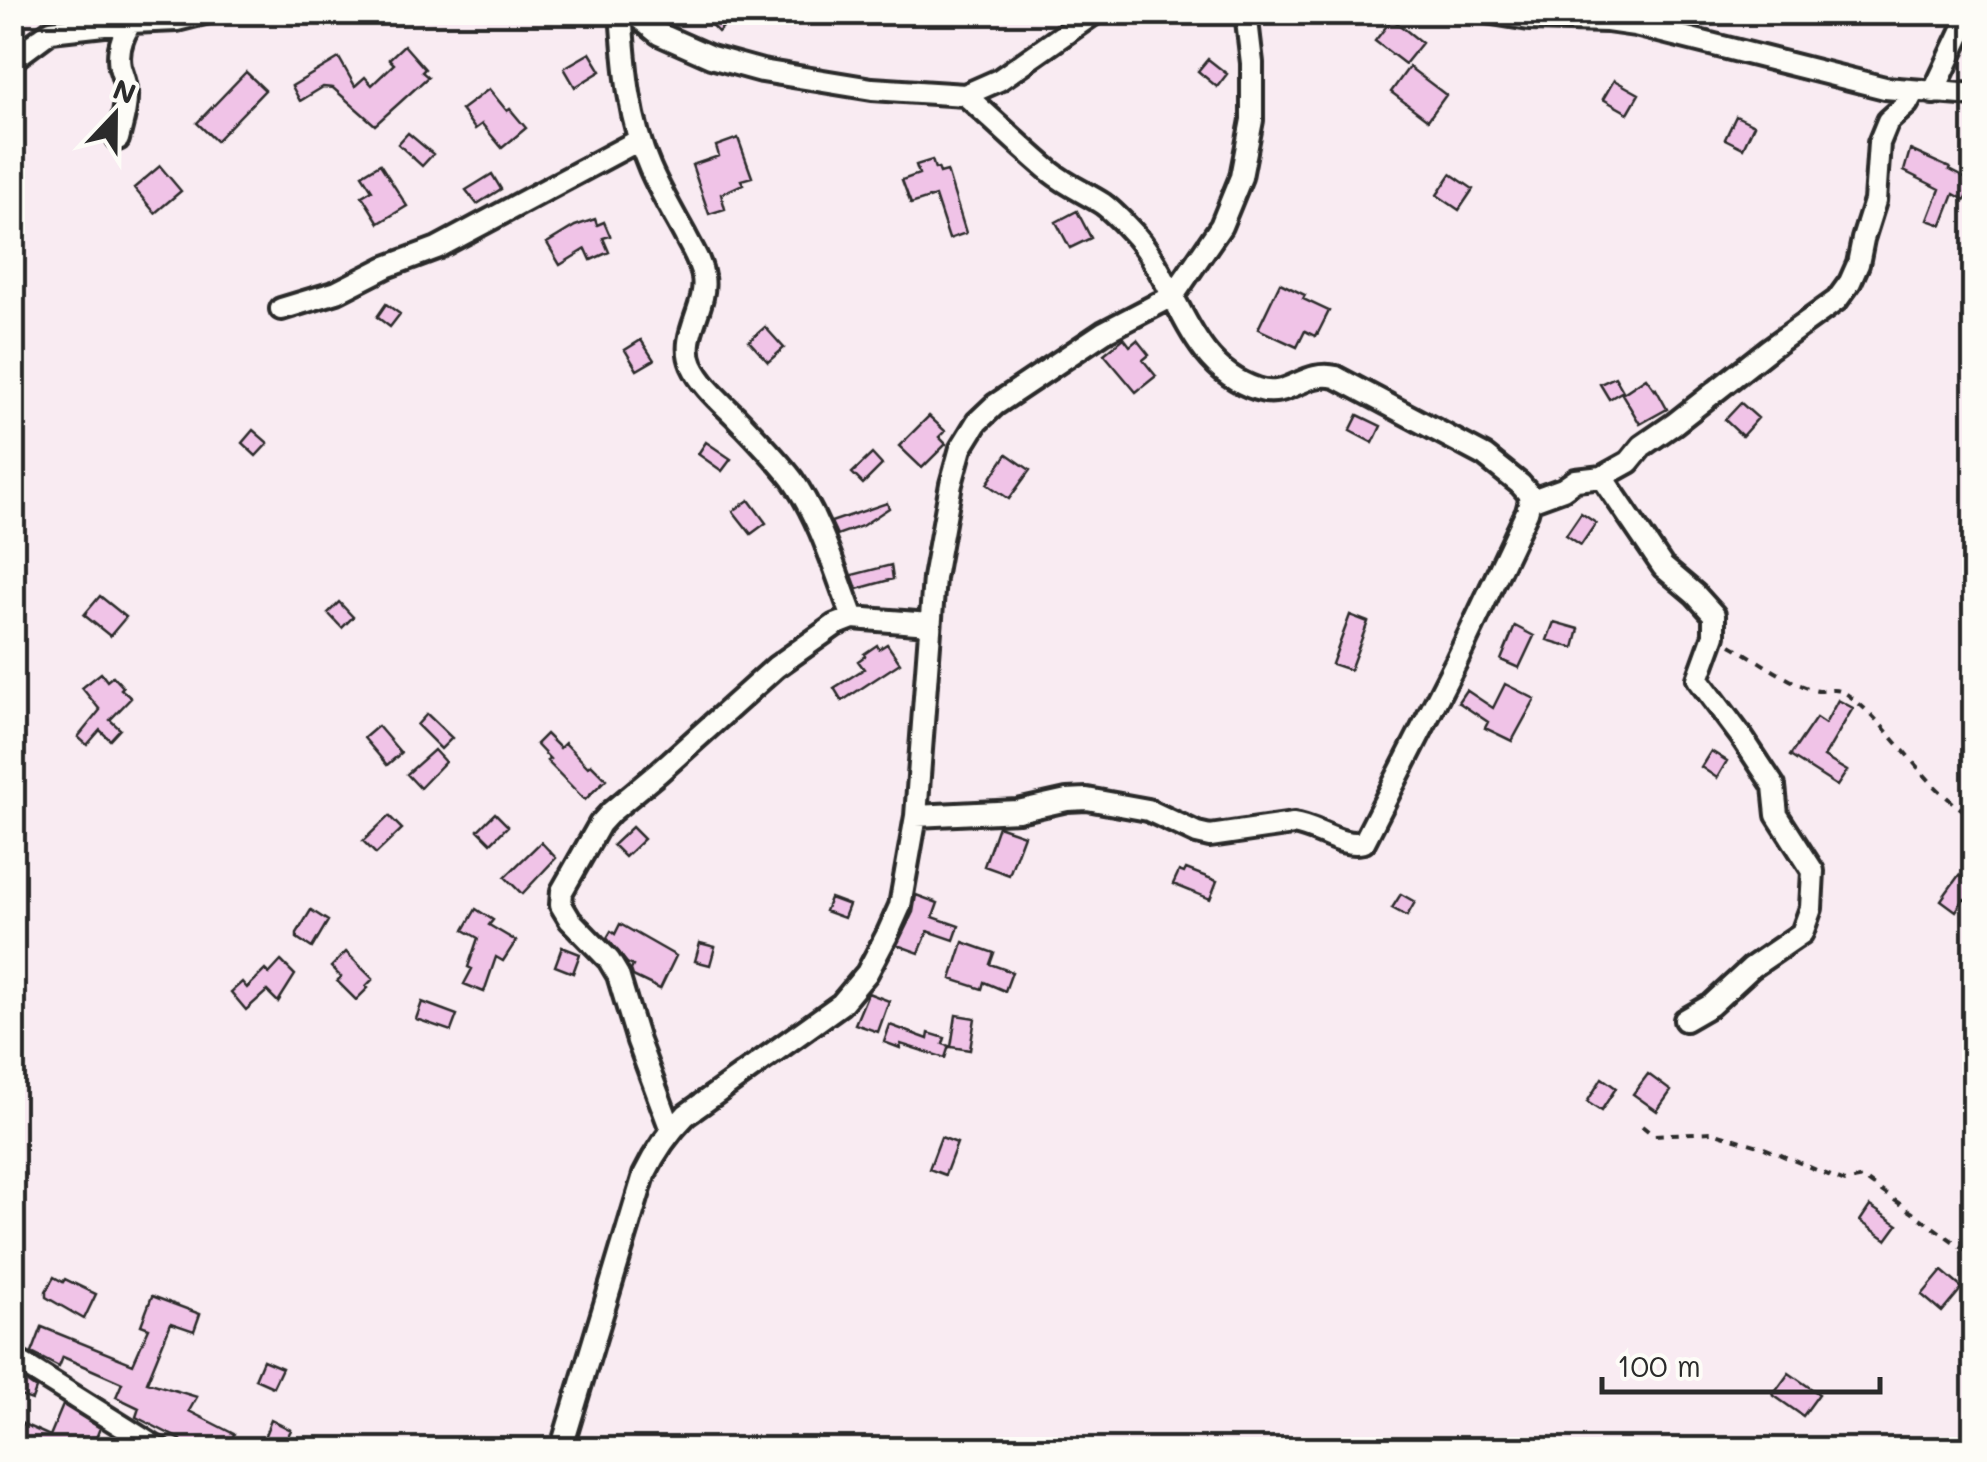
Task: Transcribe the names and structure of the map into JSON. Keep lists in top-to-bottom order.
{
  "scale_bar": "100 m",
  "north": "top"
}
